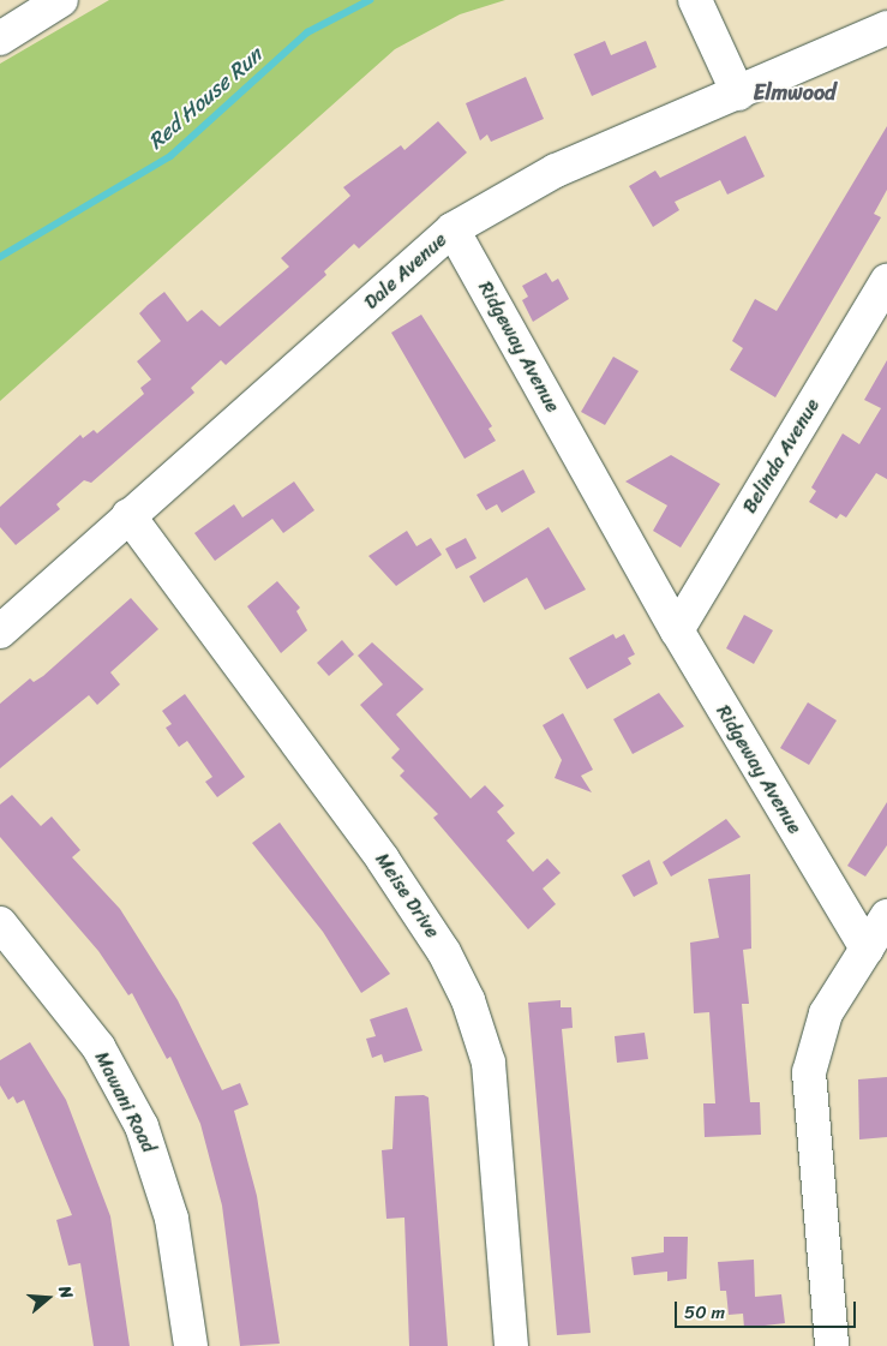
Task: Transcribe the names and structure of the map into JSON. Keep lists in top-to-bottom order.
{
  "streets": {
    "street": [
      "Dale Avenue",
      "Ridgeway Avenue",
      "Belinda Avenue",
      "Meise Drive",
      "Mawani Road"
    ]
  },
  "crossings": [
    ["Dale Avenue", "Ridgeway Avenue"],
    ["Dale Avenue", "Meise Drive"],
    ["Ridgeway Avenue", "Belinda Avenue"]
  ],
  "districts": ["Elmwood"],
  "water": ["Red House Run"],
  "scale_bar": "50 m",
  "north": "right"
}
